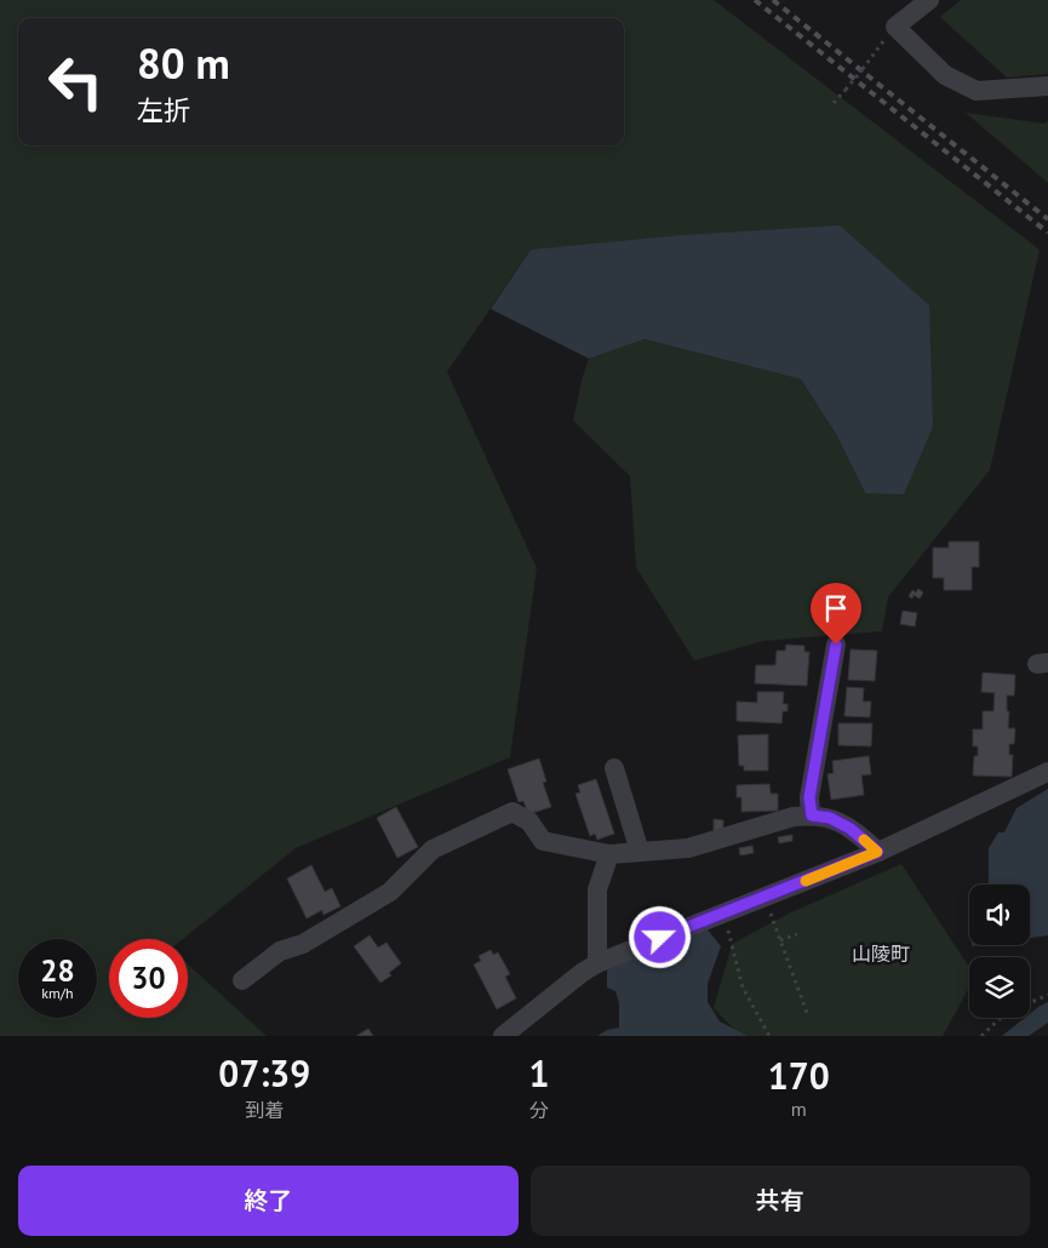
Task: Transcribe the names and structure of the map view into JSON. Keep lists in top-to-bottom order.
{
  "districts": ["山陵町"],
  "page": {
    "turn": ["80 m", "左折"],
    "speed": "28 km/h",
    "limit": "30",
    "eta": [
      "07:39",
      "到着",
      "1",
      "分",
      "170",
      "m"
    ],
    "buttons": ["終了", "共有"]
  }
}
